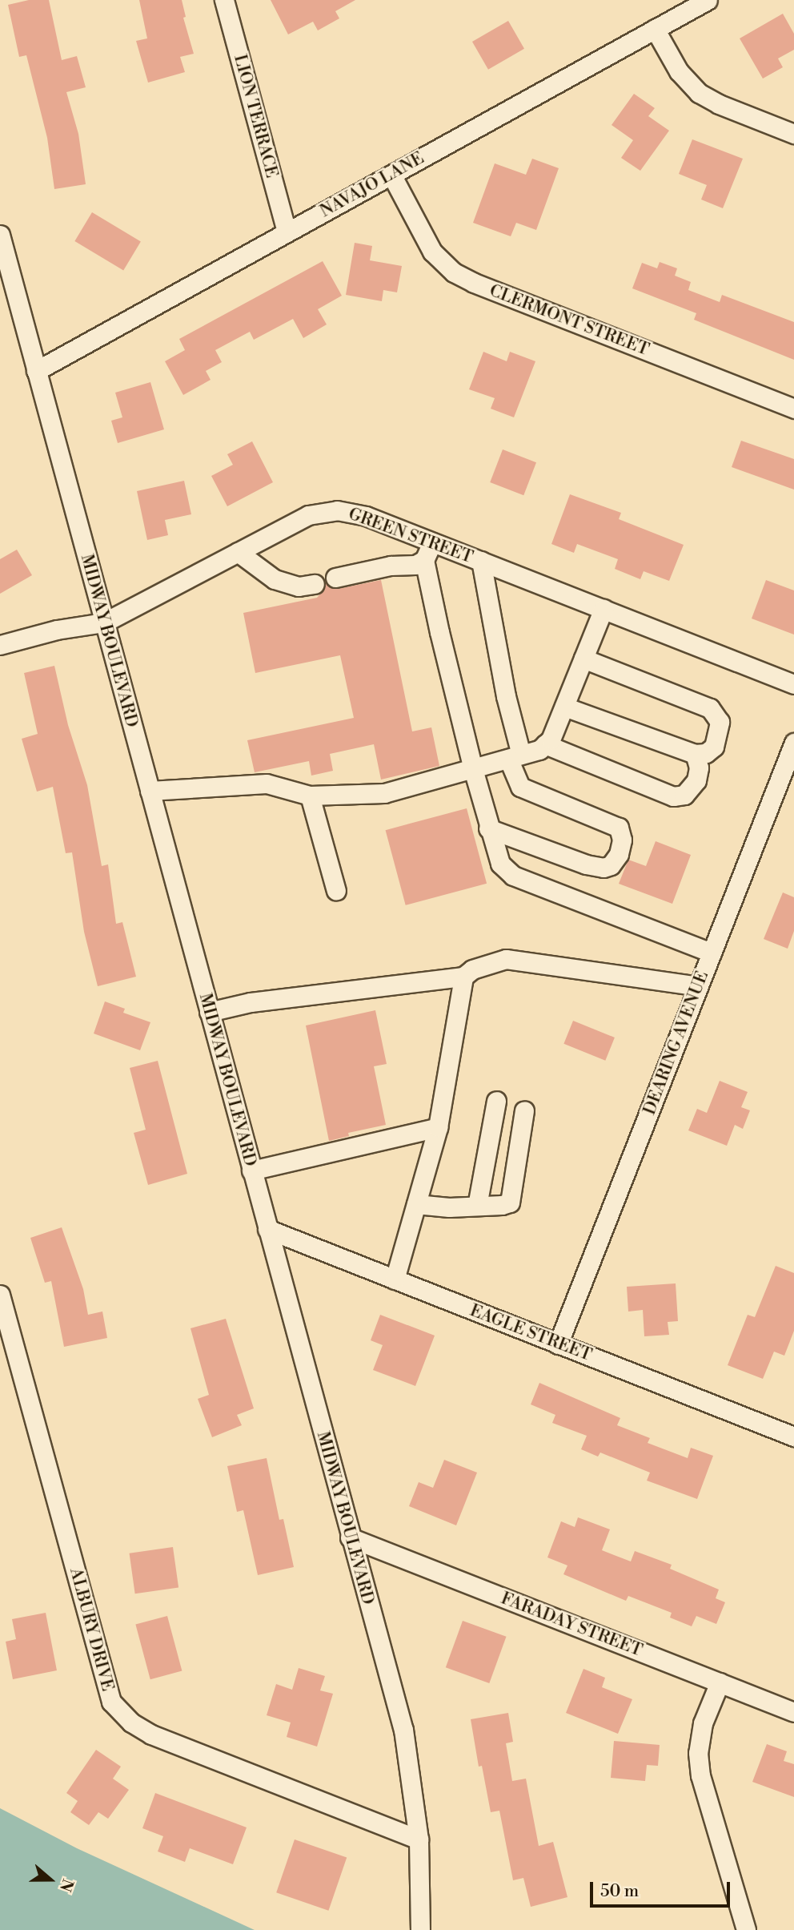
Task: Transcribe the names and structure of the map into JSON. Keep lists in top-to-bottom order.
{
  "streets": {
    "street": [
      "LION TERRACE",
      "NAVAJO LANE",
      "CLERMONT STREET",
      "GREEN STREET",
      "MIDWAY BOULEVARD",
      "DEARING AVENUE",
      "EAGLE STREET",
      "FARADAY STREET",
      "ALBURY DRIVE"
    ]
  },
  "crossings": [
    ["LION TERRACE", "NAVAJO LANE"],
    ["NAVAJO LANE", "CLERMONT STREET"],
    ["NAVAJO LANE", "MIDWAY BOULEVARD"],
    ["GREEN STREET", "MIDWAY BOULEVARD"],
    ["MIDWAY BOULEVARD", "EAGLE STREET"],
    ["MIDWAY BOULEVARD", "FARADAY STREET"],
    ["MIDWAY BOULEVARD", "ALBURY DRIVE"],
    ["DEARING AVENUE", "EAGLE STREET"]
  ],
  "scale_bar": "50 m",
  "north": "right"
}
